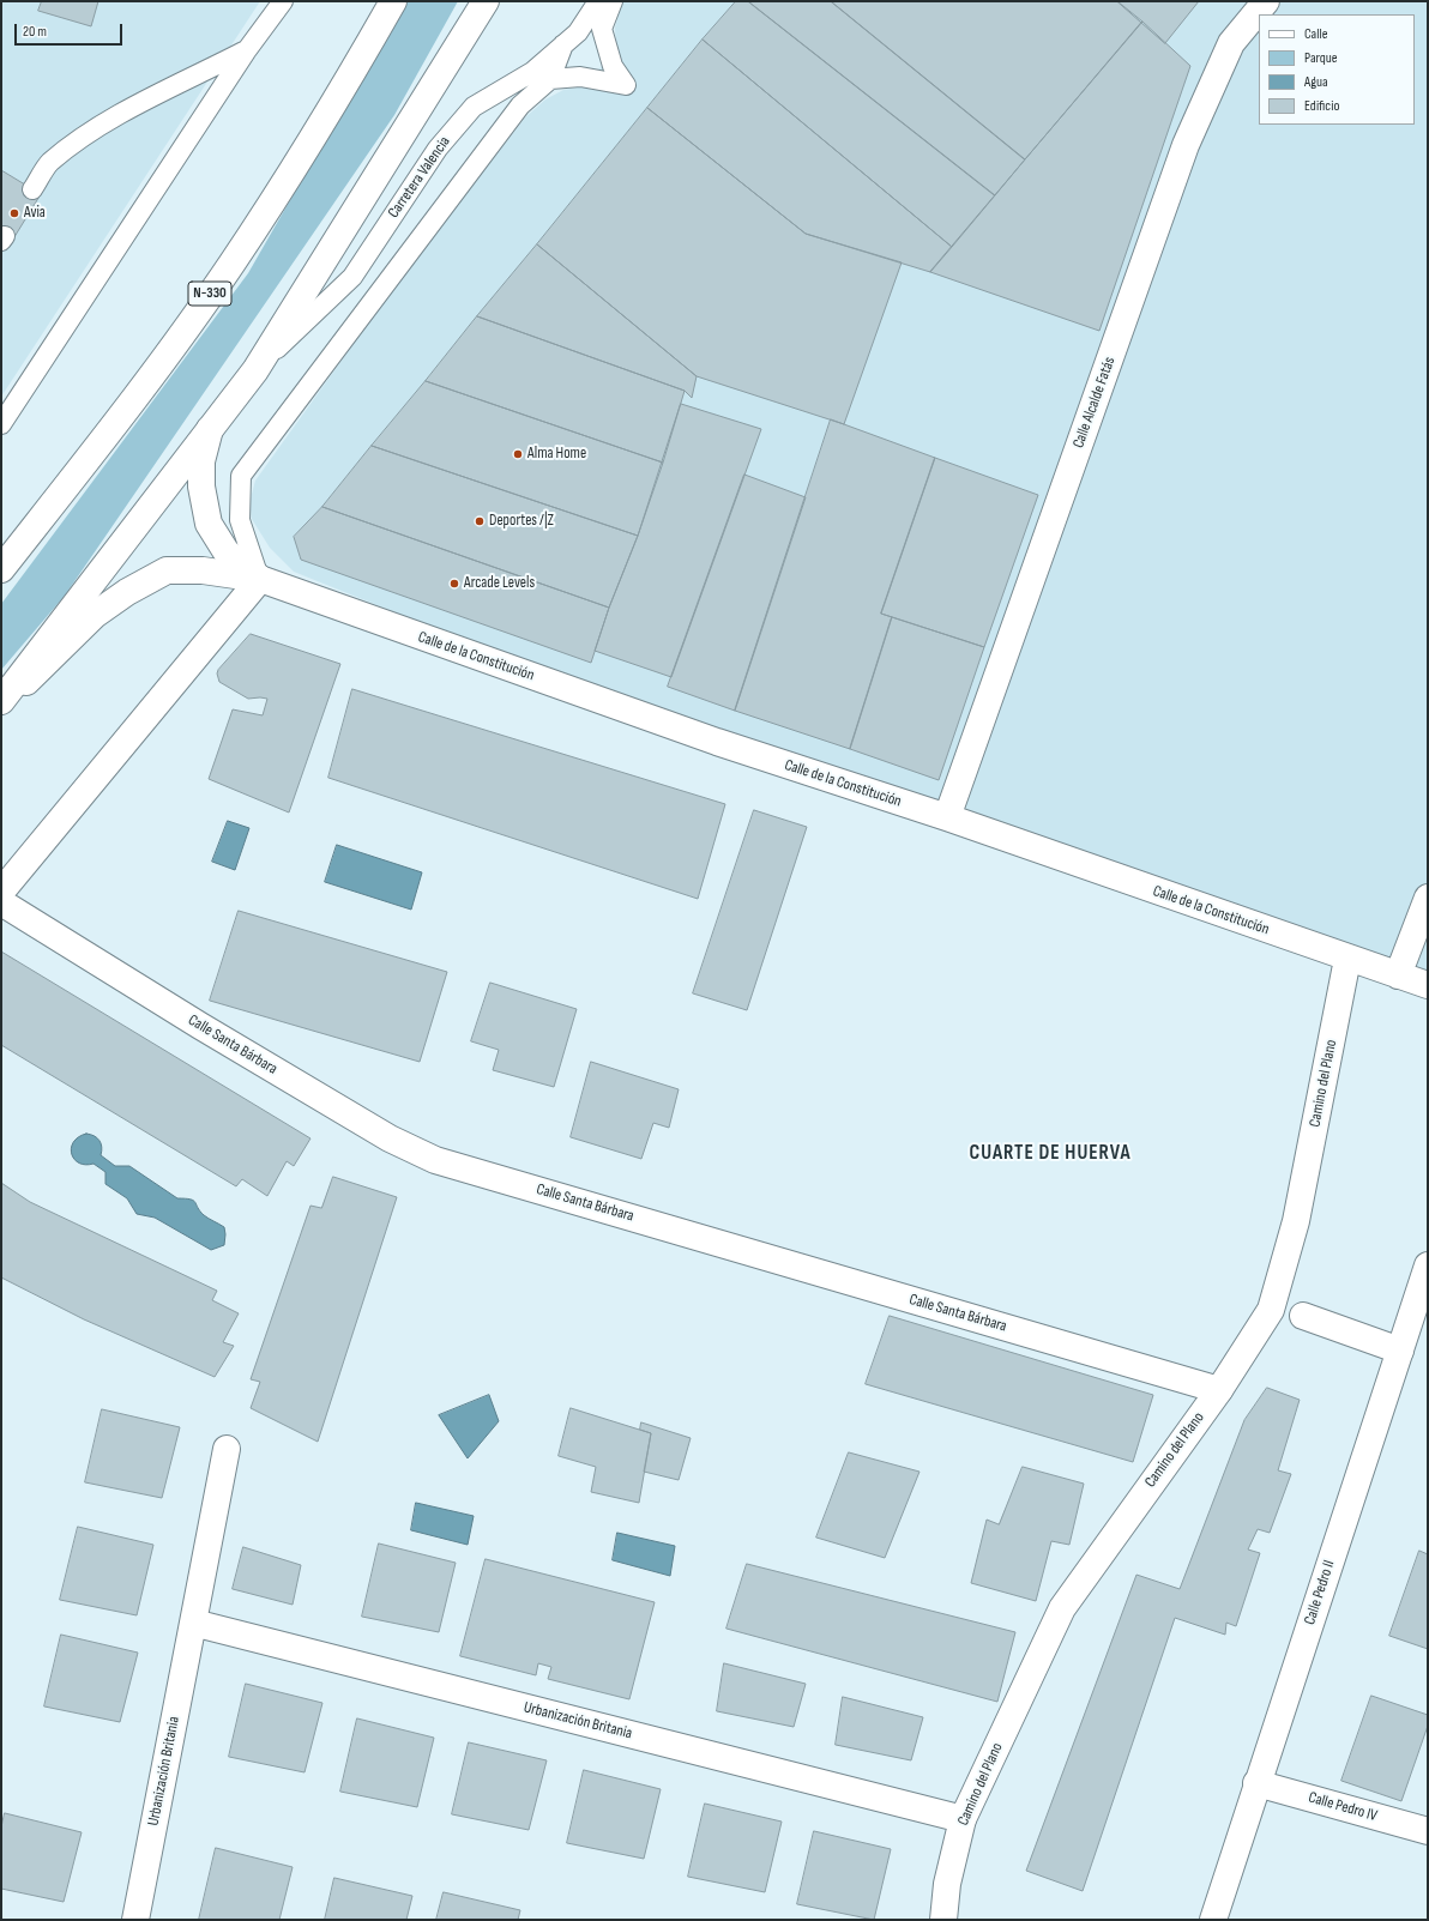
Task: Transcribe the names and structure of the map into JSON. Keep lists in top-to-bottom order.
{
  "streets": {
    "main road": [
      "N-330",
      "Calle Alcalde Fatás",
      "Calle de la Constitución",
      "Calle Santa Bárbara",
      "Camino del Plano",
      "Calle Pedro II",
      "Urbanización Britania",
      "Calle Pedro IV"
    ],
    "lane": ["Carretera Valencia"]
  },
  "crossings": [
    ["Calle Alcalde Fatás", "Calle de la Constitución"],
    ["Calle de la Constitución", "Camino del Plano"],
    ["Calle Santa Bárbara", "Camino del Plano"],
    ["Camino del Plano", "Urbanización Britania"],
    ["Calle Pedro II", "Calle Pedro IV"]
  ],
  "districts": ["CUARTE DE HUERVA"],
  "places": [
    "Avia",
    "Alma Home",
    "Deportes /|Z",
    "Arcade Levels"
  ],
  "legend": [
    "Calle",
    "Parque",
    "Agua",
    "Edificio"
  ],
  "scale_bar": "20 m"
}
